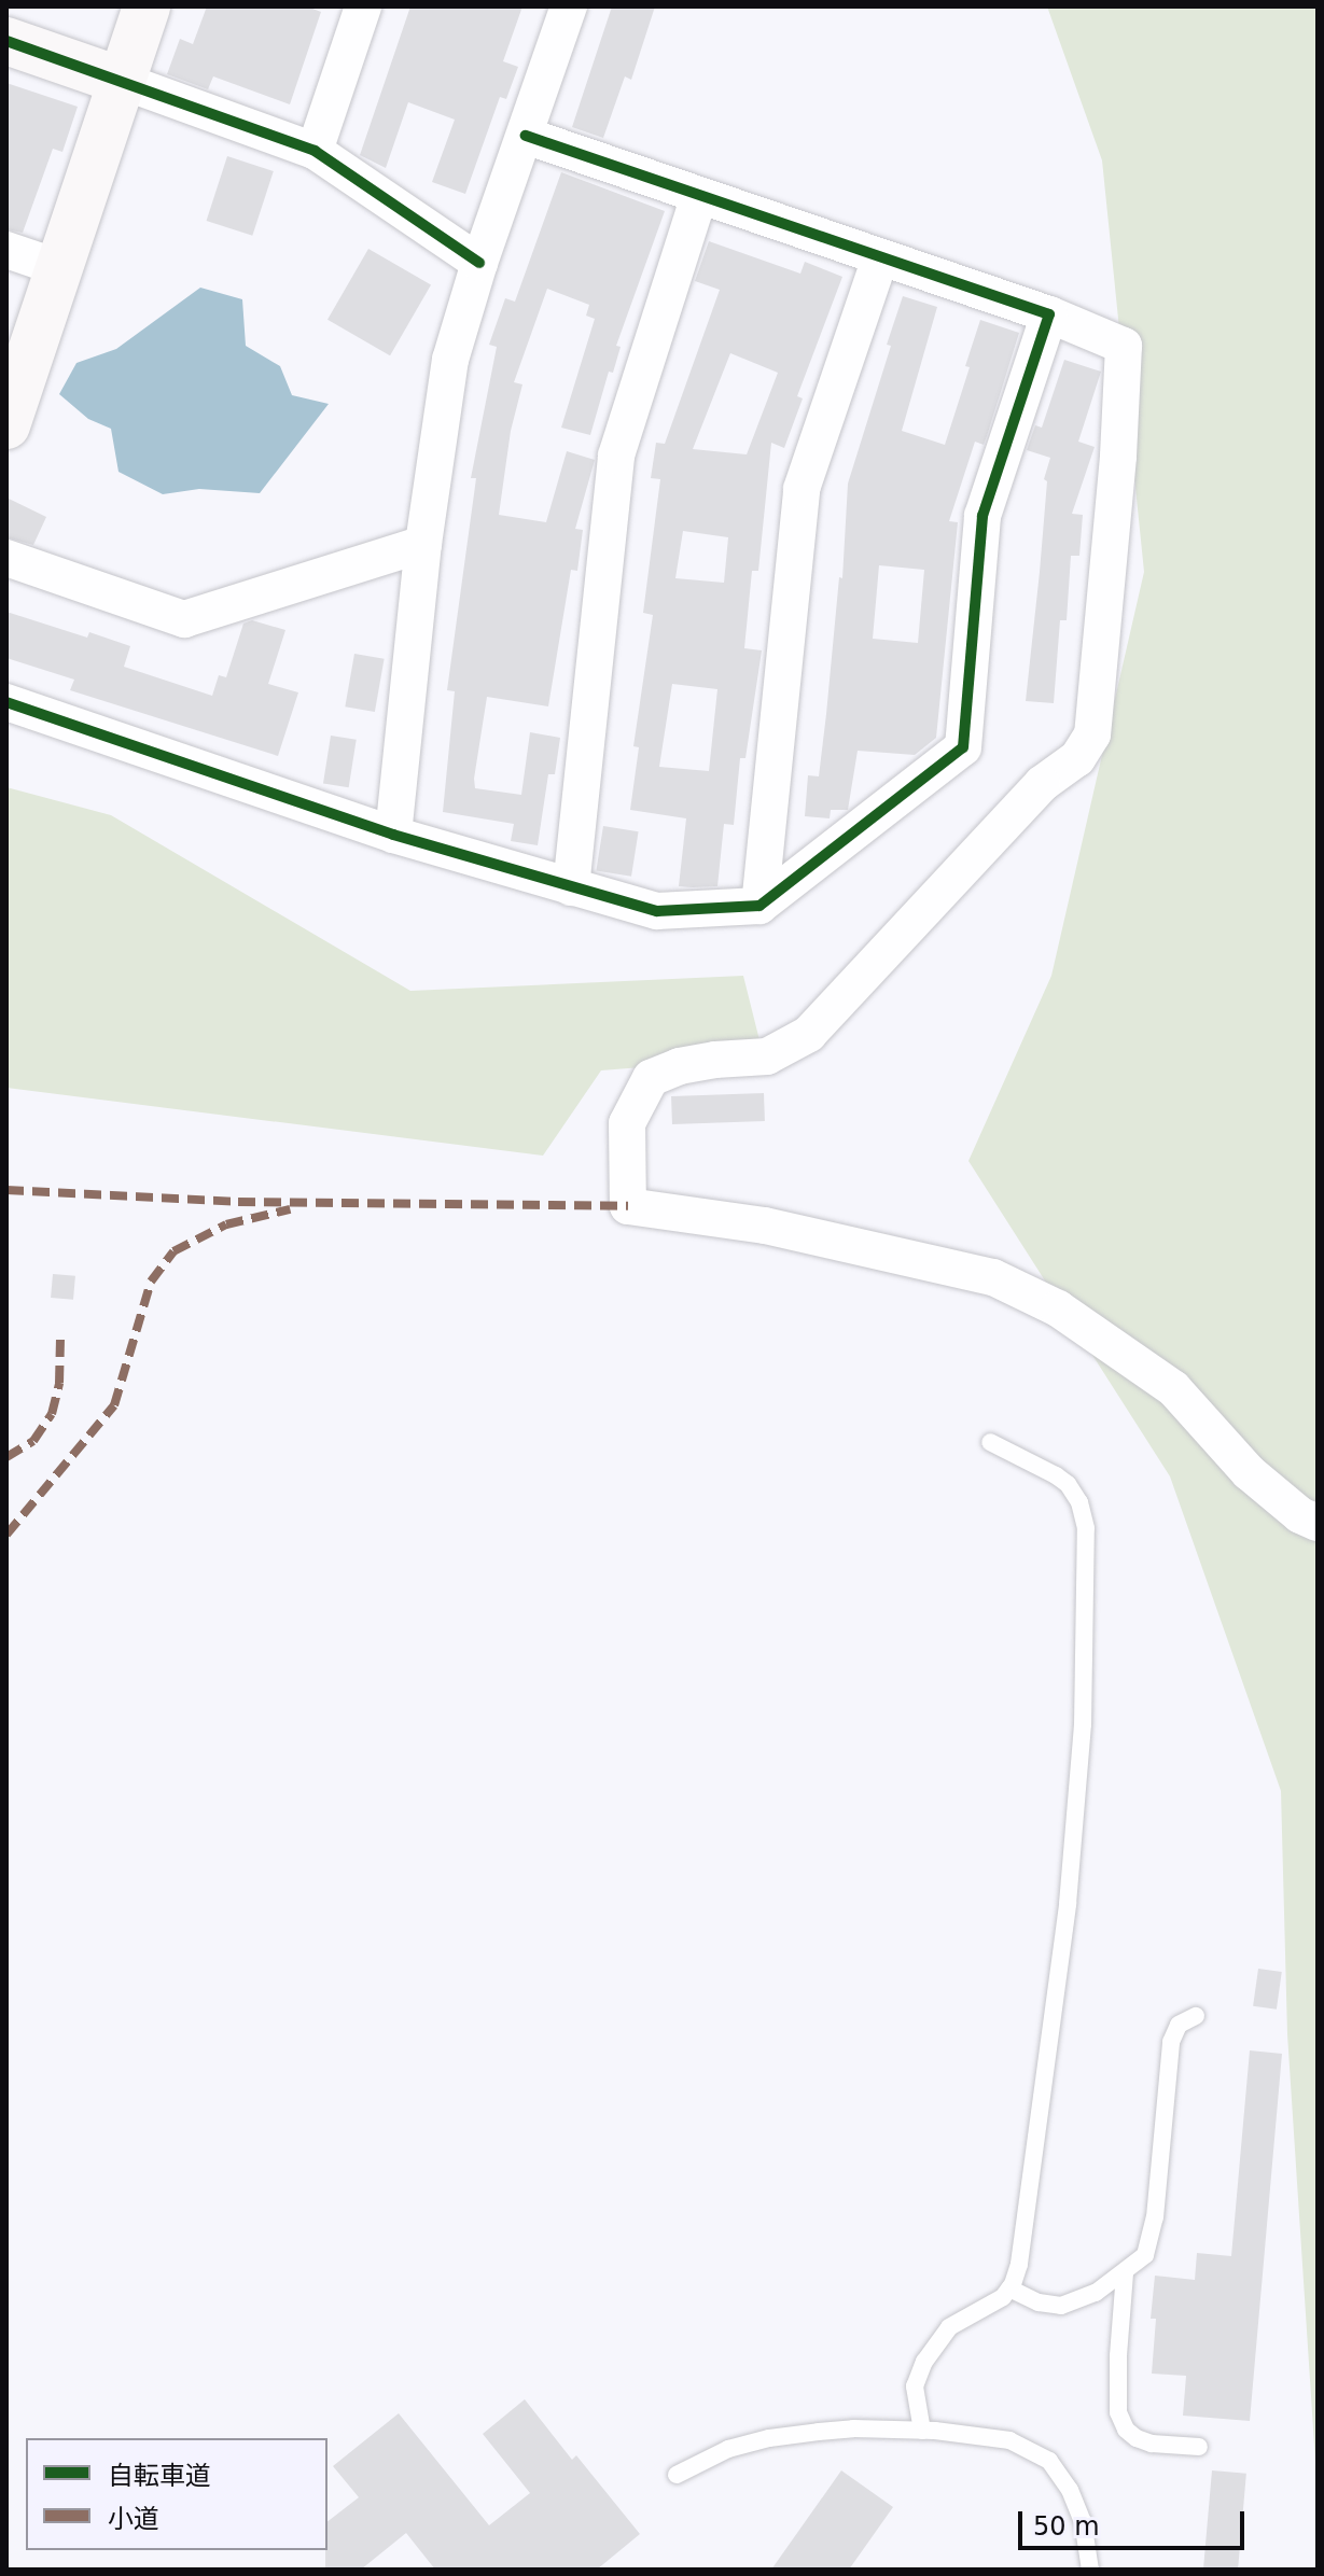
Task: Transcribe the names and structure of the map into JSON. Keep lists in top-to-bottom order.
{
  "legend": ["自転車道", "小道"],
  "scale_bar": "50 m"
}
